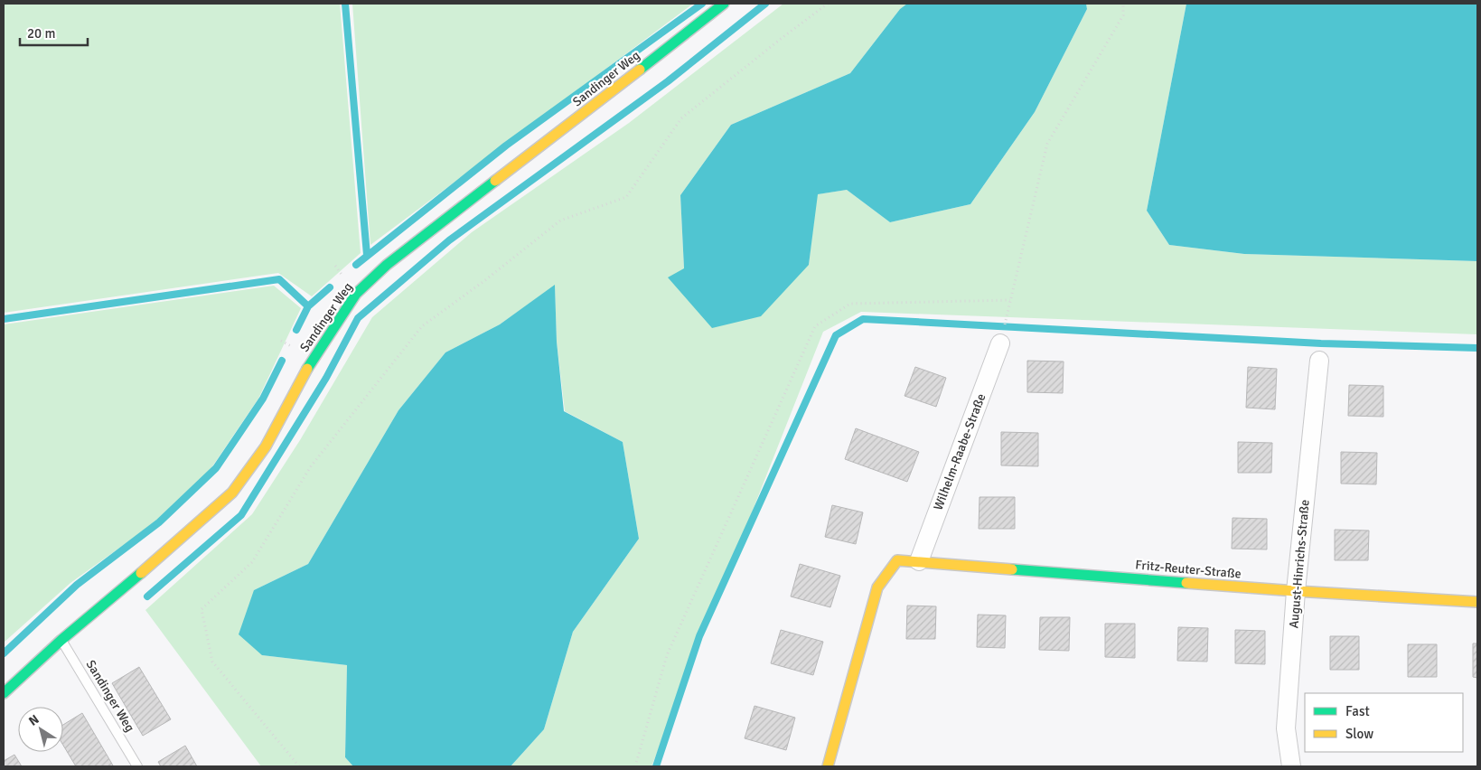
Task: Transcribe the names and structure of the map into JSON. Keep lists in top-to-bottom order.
{
  "streets": {
    "street": [
      "Sandinger Weg",
      "Wilhelm-Raabe-Straße",
      "August-Hinrichs-Straße",
      "Fritz-Reuter-Straße"
    ]
  },
  "crossings": [
    ["Wilhelm-Raabe-Straße", "Fritz-Reuter-Straße"],
    ["August-Hinrichs-Straße", "Fritz-Reuter-Straße"]
  ],
  "legend": ["Fast", "Slow"],
  "scale_bar": "20 m",
  "north": "top left"
}
